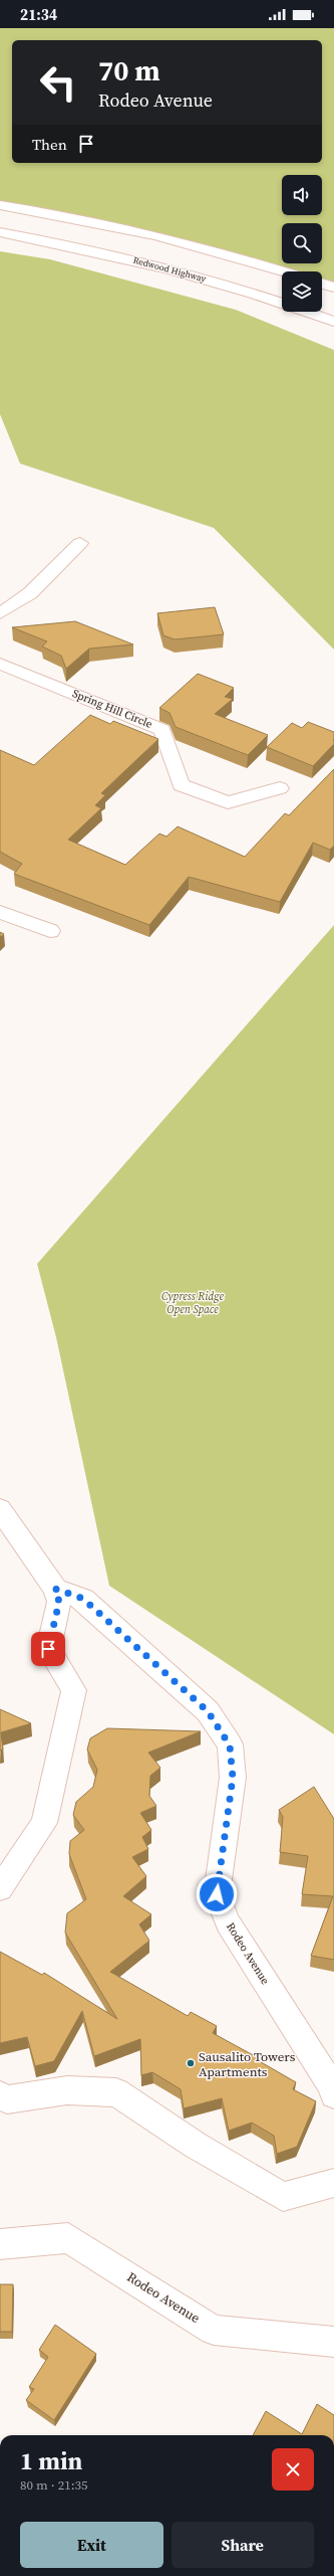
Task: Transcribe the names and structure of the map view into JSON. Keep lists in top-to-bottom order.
{
  "streets": {
    "main road": ["Redwood Highway", "Spring Hill Circle", "Rodeo Avenue"]
  },
  "parks": ["Cypress Ridge Open Space"],
  "places": ["Sausalito Towers Apartments"],
  "page": {
    "status": "21:34",
    "turn": ["70 m", "Rodeo Avenue"],
    "then": "Then",
    "heading": ["1 min", "80 m · 21:35"],
    "buttons": ["Exit", "Share"]
  }
}
